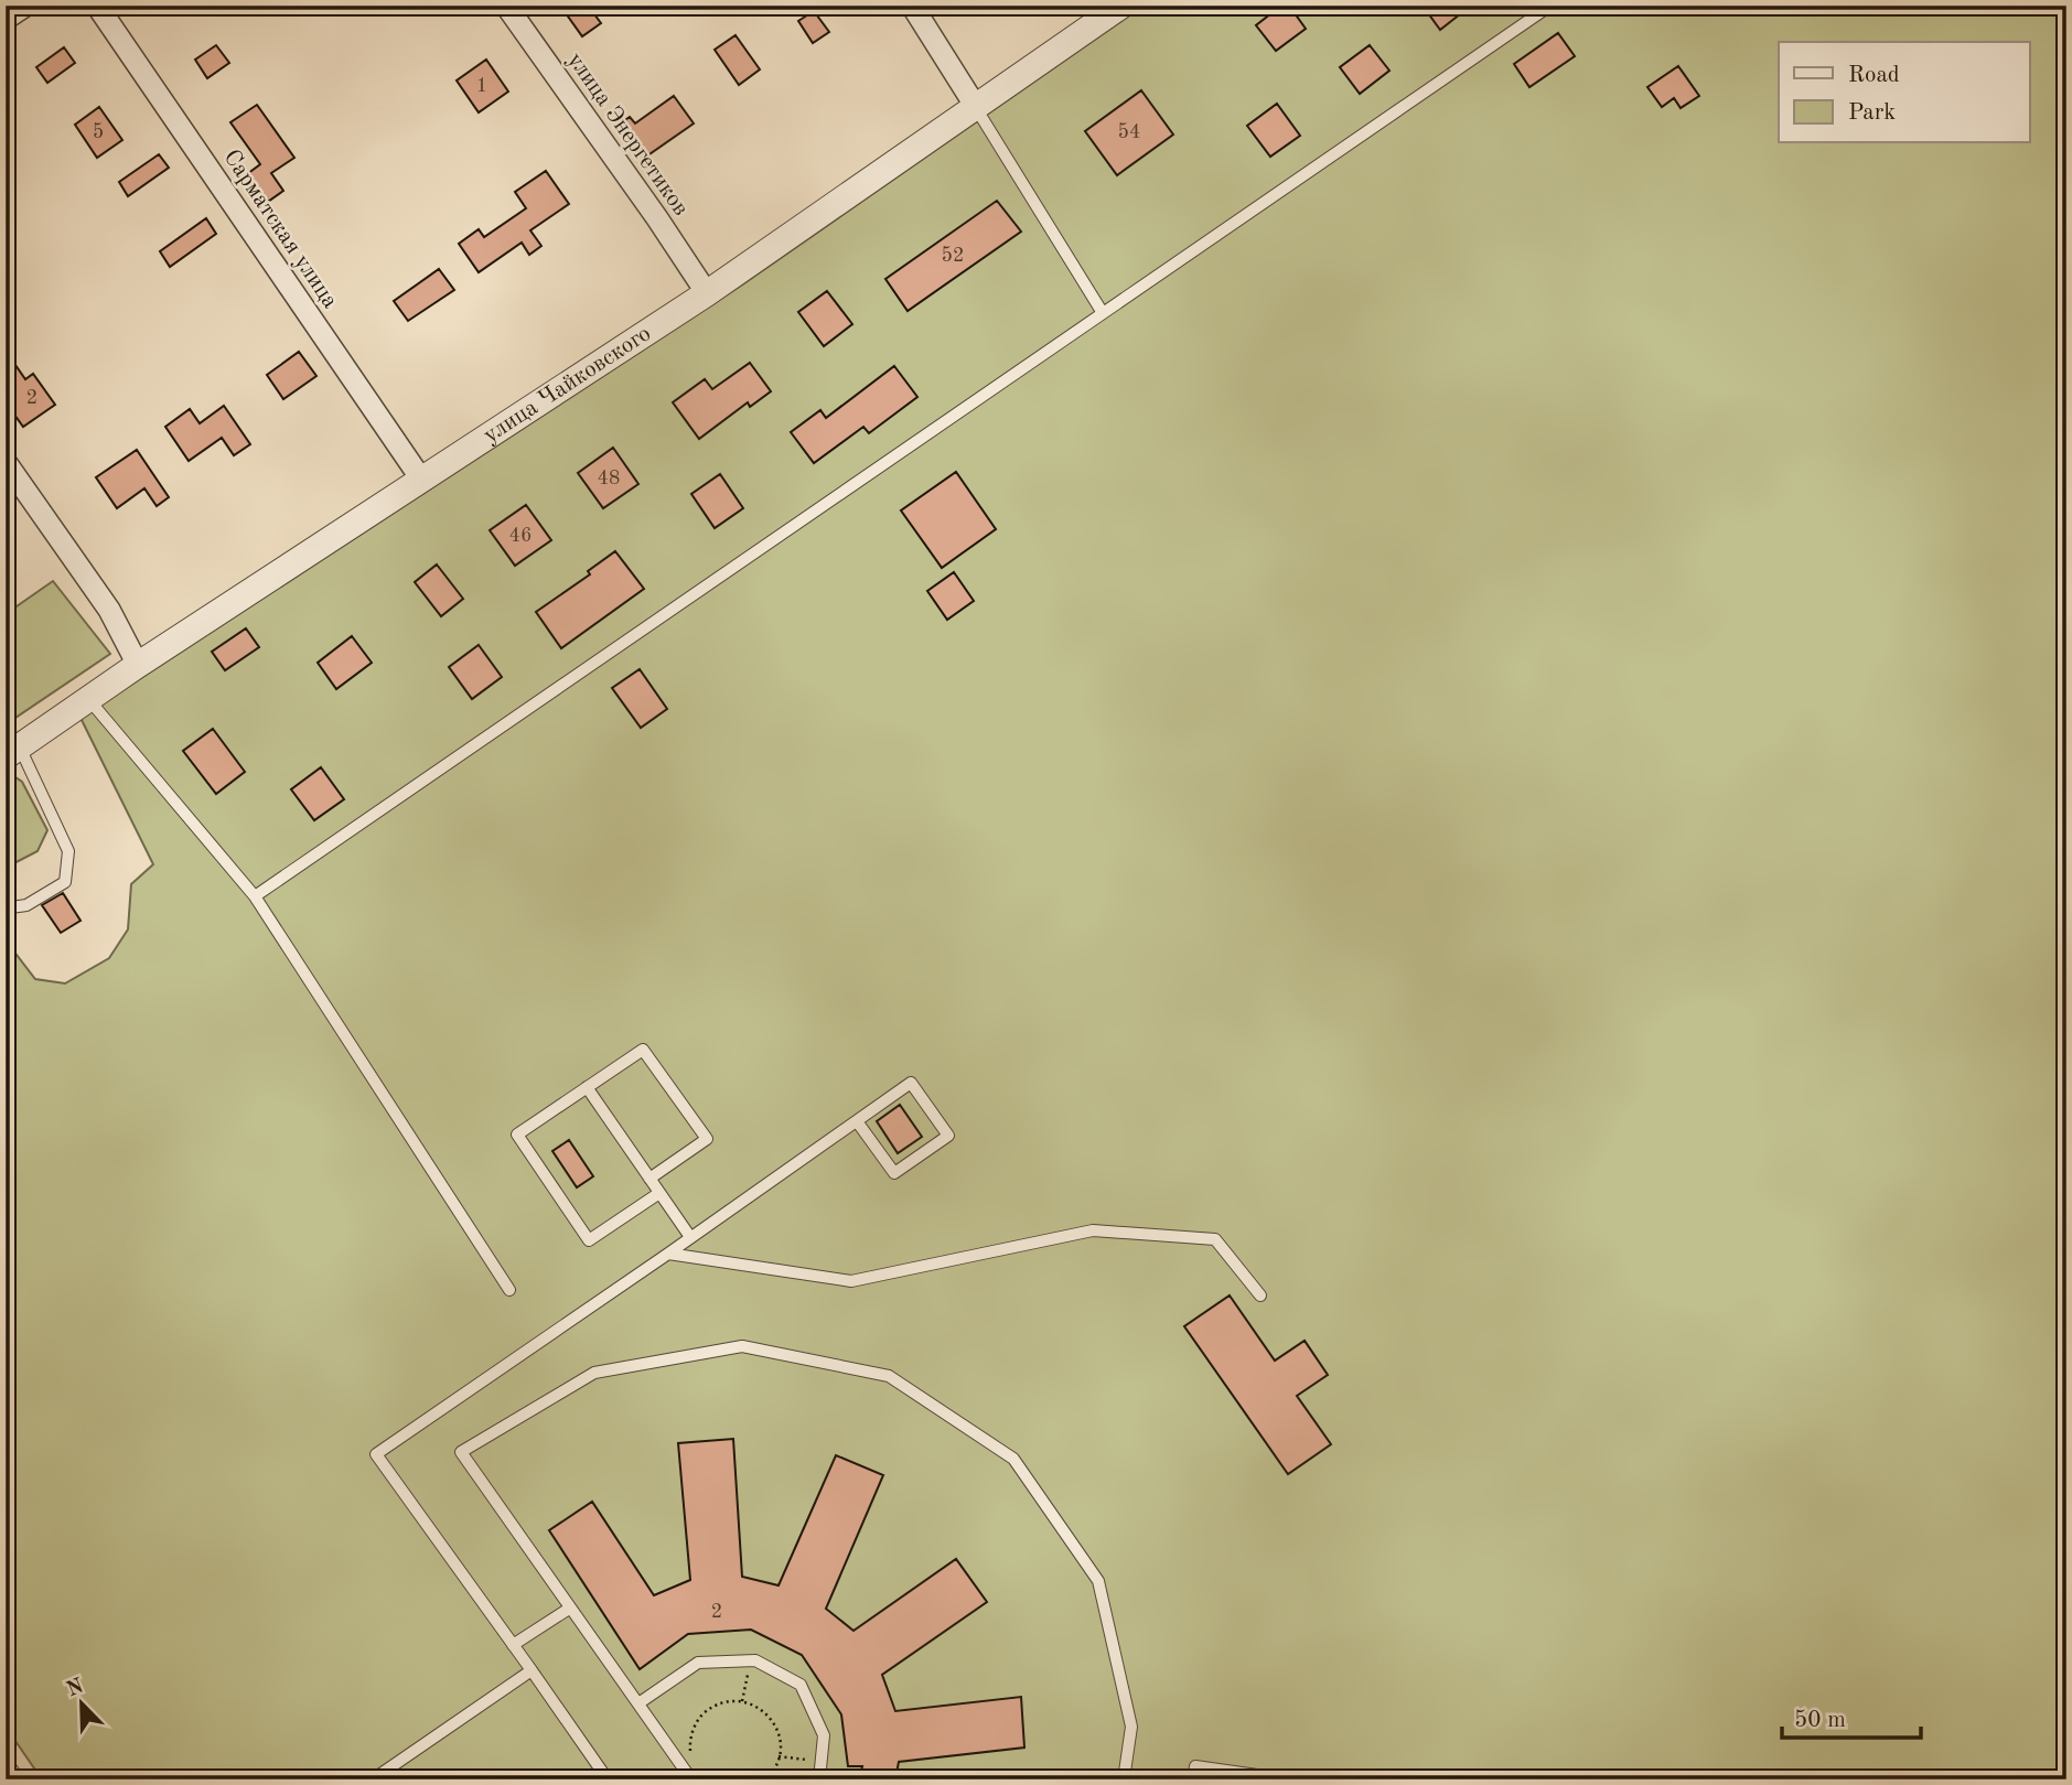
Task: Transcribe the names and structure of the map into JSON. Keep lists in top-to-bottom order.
{
  "streets": {
    "street": ["улица Энергетиков", "Сарматская улица", "улица Чайковского"]
  },
  "crossings": [
    ["улица Энергетиков", "улица Чайковского"],
    ["Сарматская улица", "улица Чайковского"]
  ],
  "house_numbers": [
    "1",
    "5",
    "54",
    "52",
    "2",
    "48",
    "46",
    "2"
  ],
  "legend": ["Road", "Park"],
  "scale_bar": "50 m",
  "north": "top left"
}
